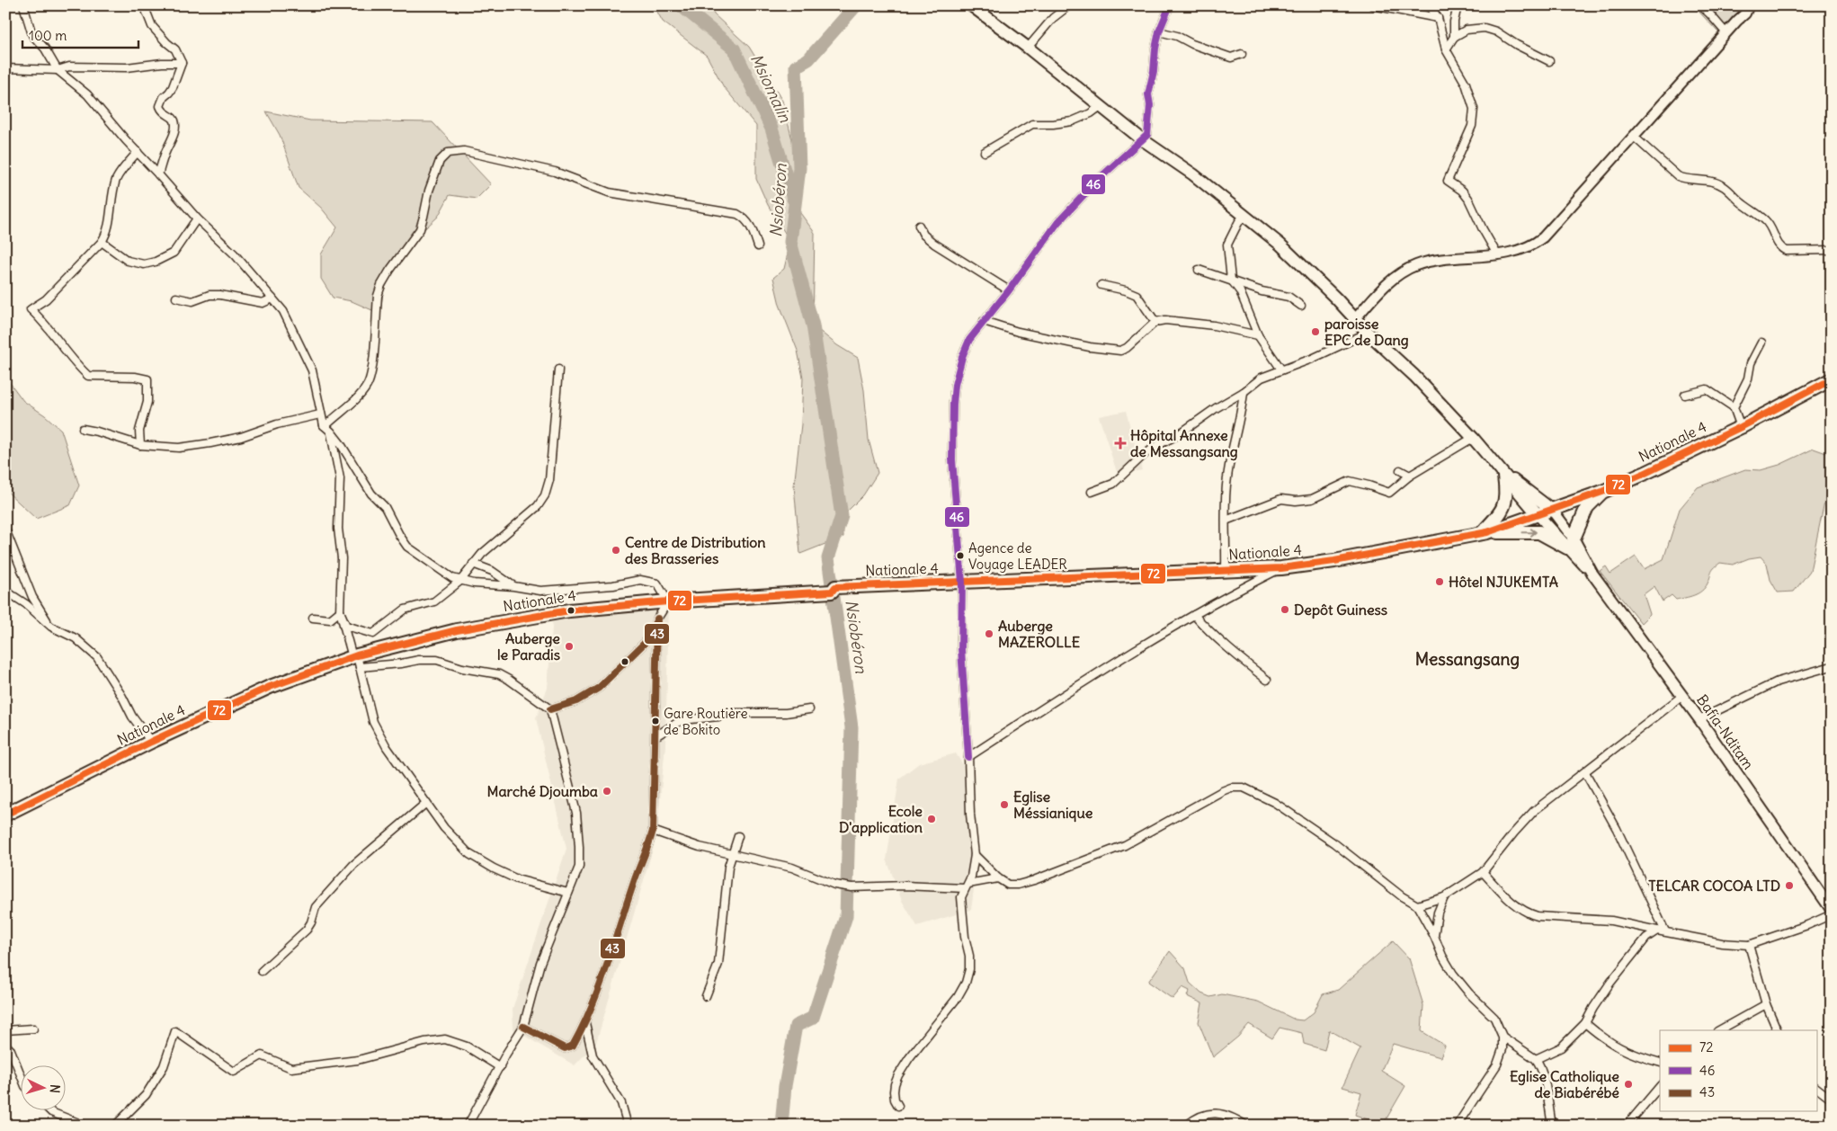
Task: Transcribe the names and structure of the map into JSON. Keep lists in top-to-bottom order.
{
  "streets": {
    "highway": ["Nationale 4"],
    "main road": ["Bafia-Nditam"]
  },
  "districts": ["Messangsang"],
  "water": ["Msiomalin", "Nsiobéron"],
  "places": {
    "other": [
      "paroisse EPC de Dang",
      "Centre de Distribution des Brasseries",
      "Agence de Voyage LEADER",
      "Hôtel NJUKEMTA",
      "Depôt Guiness",
      "Auberge MAZEROLLE",
      "Auberge le Paradis",
      "Gare Routière de Bokito",
      "Marché Djoumba",
      "Eglise Méssianique",
      "Ecole D'application",
      "TELCAR COCOA LTD",
      "Eglise Catholique de Biabérébé"
    ],
    "health": ["Hôpital Annexe de Messangsang"]
  },
  "lines": ["transit line 46", "transit line 72", "transit line 43"],
  "legend": ["72", "46", "43"],
  "scale_bar": "100 m",
  "north": "right"
}
